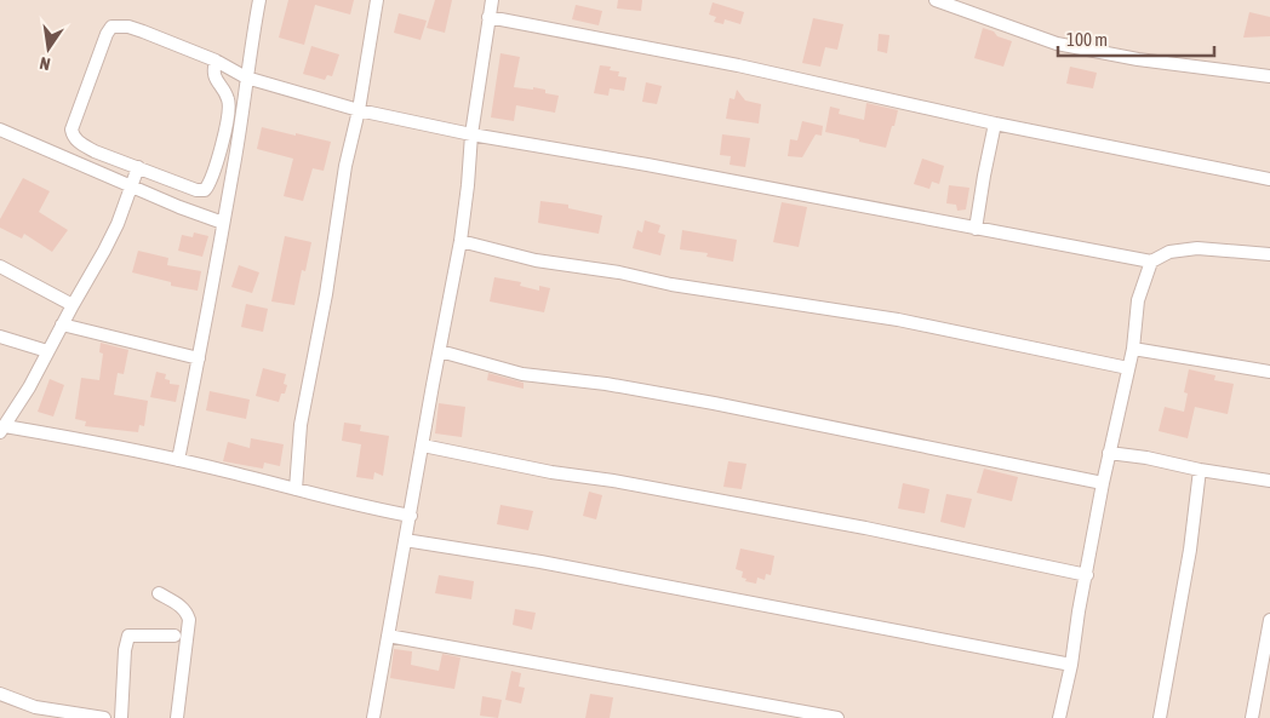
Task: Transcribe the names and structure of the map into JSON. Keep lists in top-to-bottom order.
{
  "scale_bar": "100 m",
  "north": "bottom"
}
